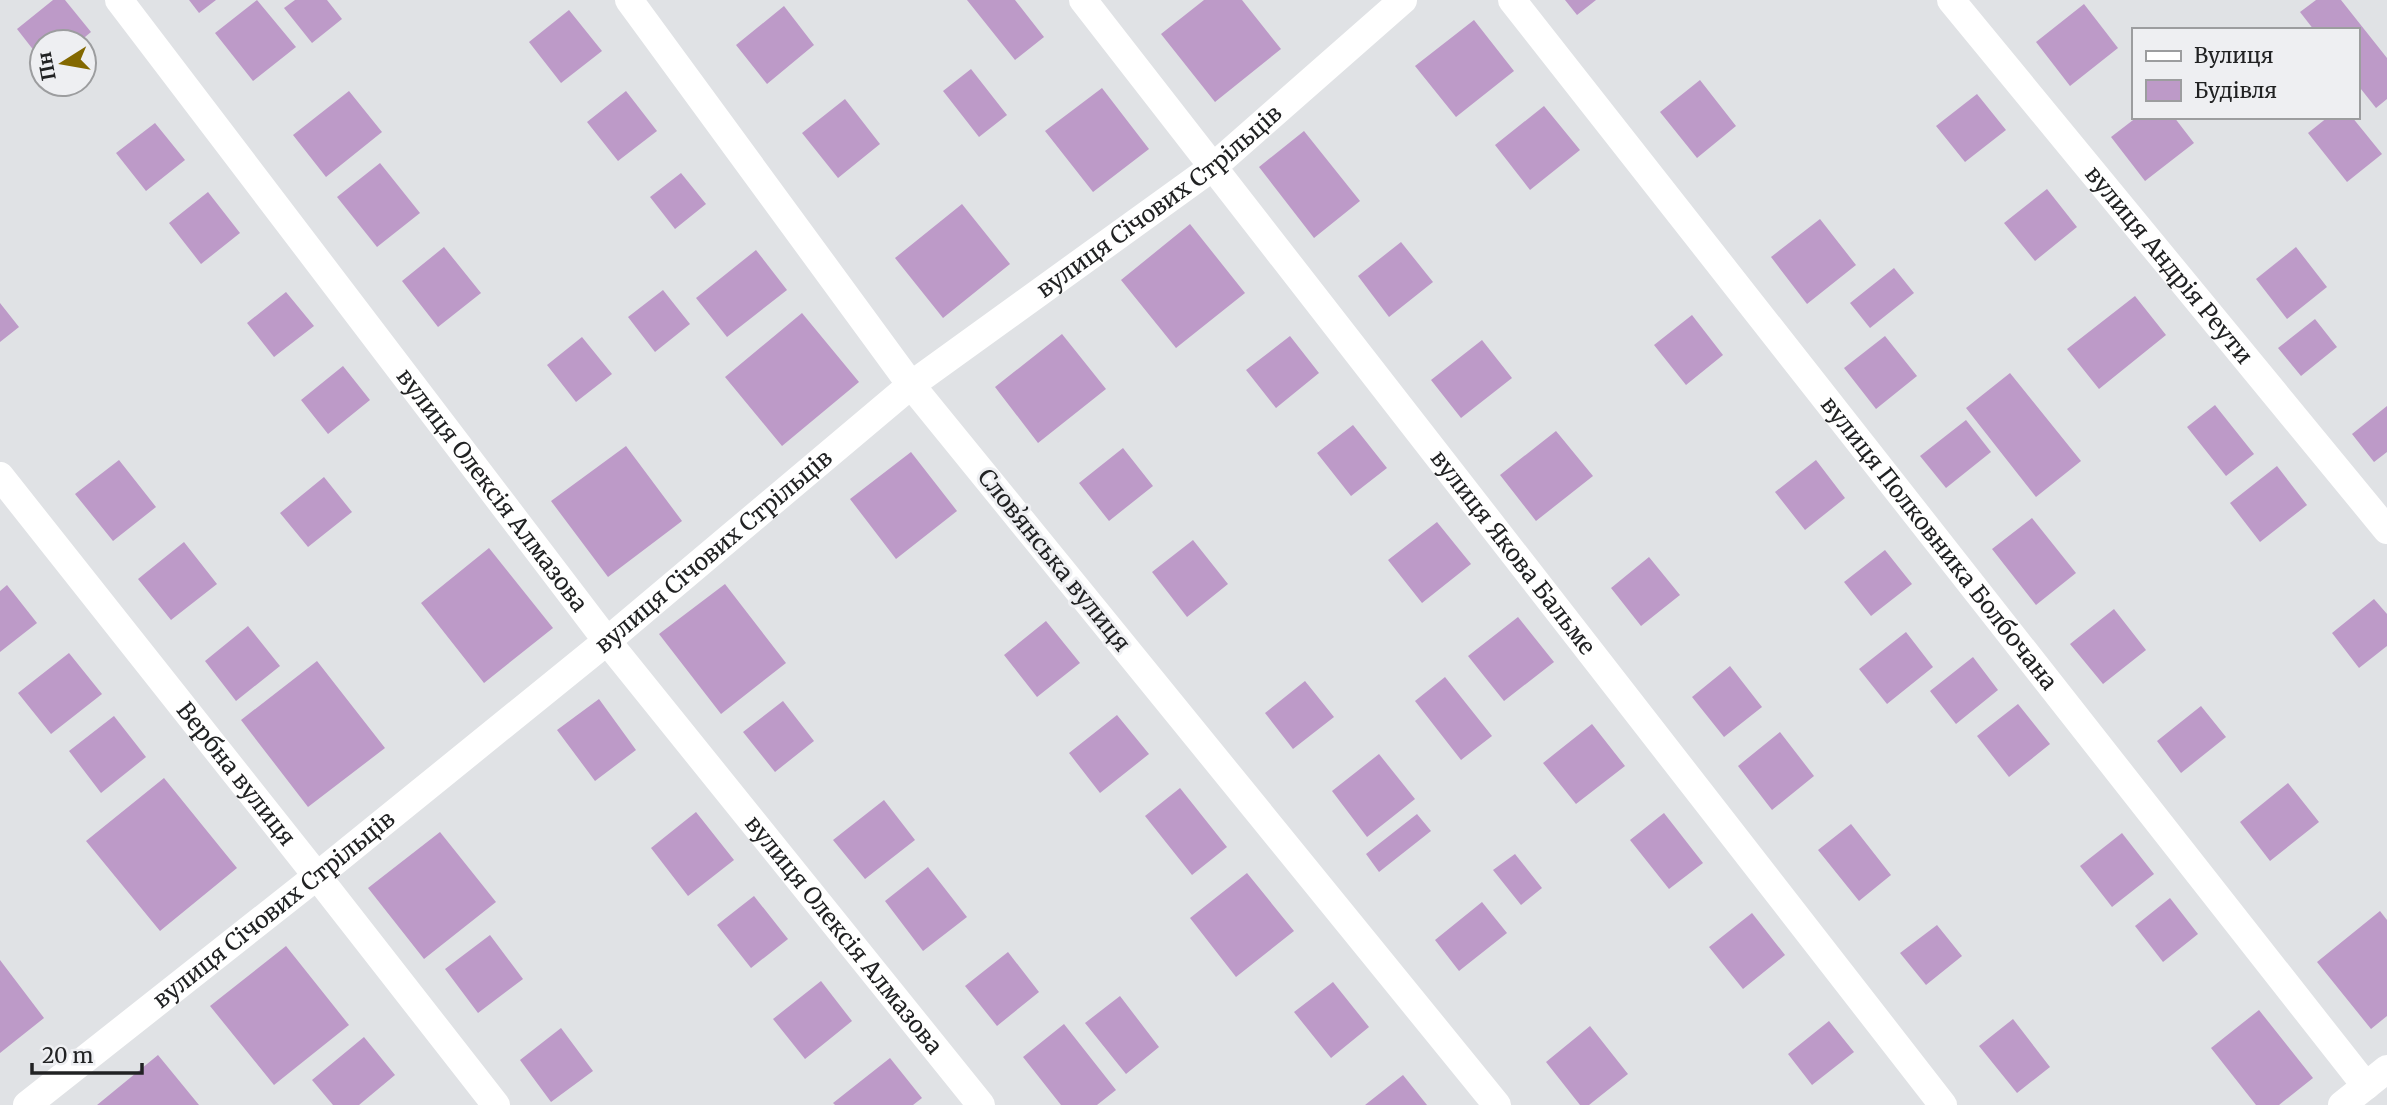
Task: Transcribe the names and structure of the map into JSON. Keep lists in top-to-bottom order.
{
  "streets": {
    "street": [
      "вулиця Січових Стрільців",
      "вулиця Андрія Реути",
      "вулиця Олексія Алмазова",
      "вулиця Полковника Болбочана",
      "вулиця Якова Бальме",
      "Словʼянська вулиця",
      "Вербна вулиця"
    ]
  },
  "crossings": [
    ["вулиця Січових Стрільців", "вулиця Олексія Алмазова"],
    ["вулиця Січових Стрільців", "вулиця Якова Бальме"],
    ["вулиця Січових Стрільців", "Словʼянська вулиця"],
    ["вулиця Січових Стрільців", "Вербна вулиця"]
  ],
  "legend": ["Вулиця", "Будівля"],
  "scale_bar": "20 m",
  "north": "left"
}
